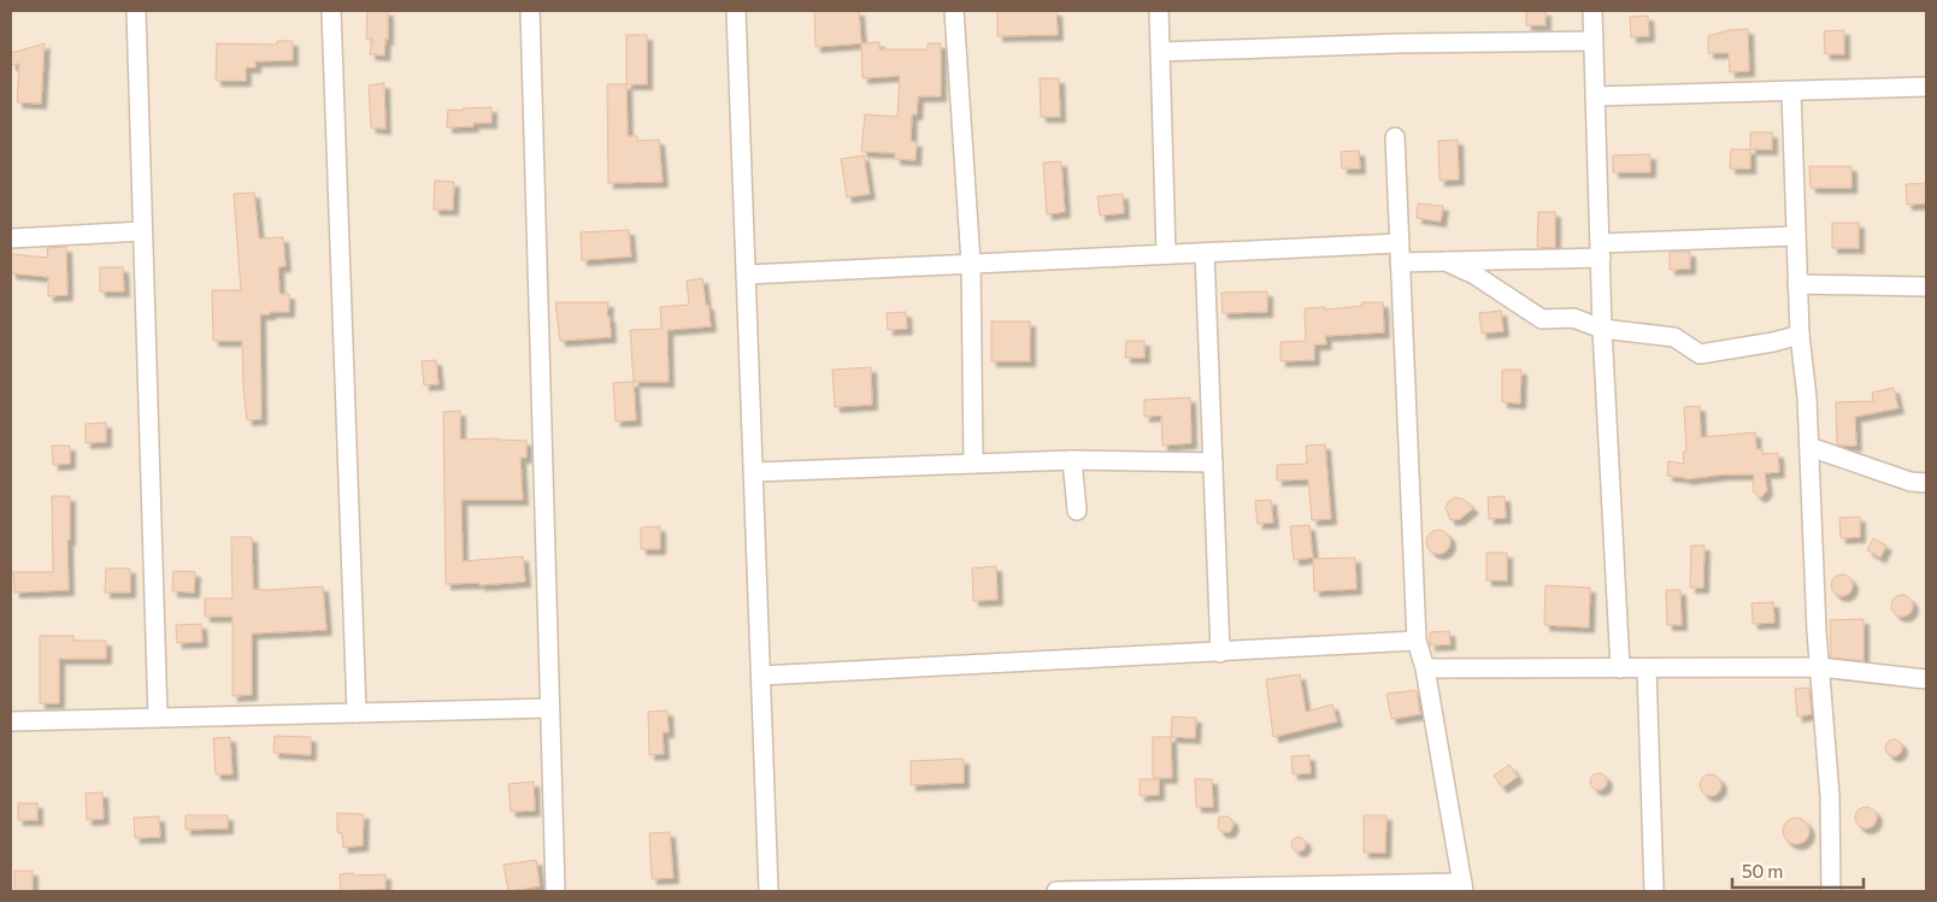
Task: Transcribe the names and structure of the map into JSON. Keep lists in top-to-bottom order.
{
  "scale_bar": "50 m"
}
